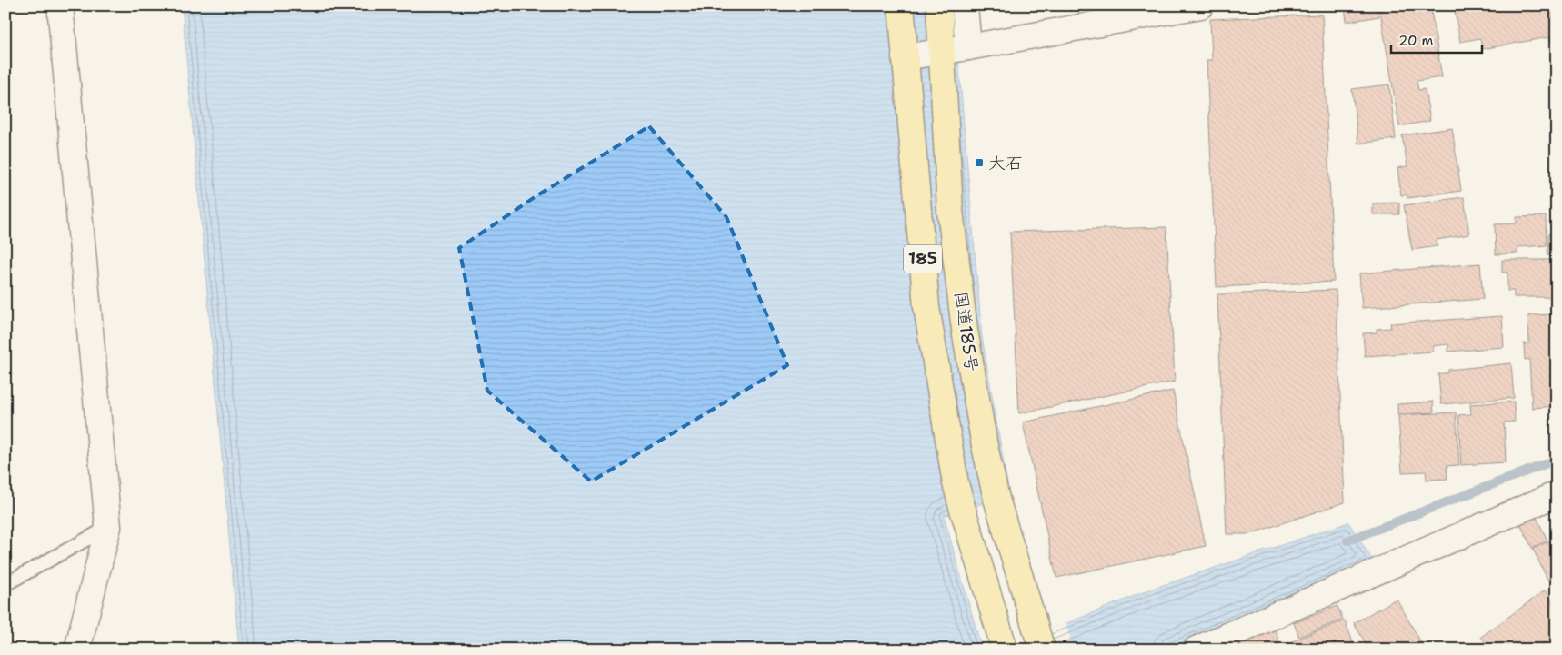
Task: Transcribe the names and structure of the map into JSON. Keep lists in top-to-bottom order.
{
  "streets": {
    "highway": ["185", "国道185号"]
  },
  "places": {
    "transit": ["大石"]
  },
  "scale_bar": "20 m"
}
